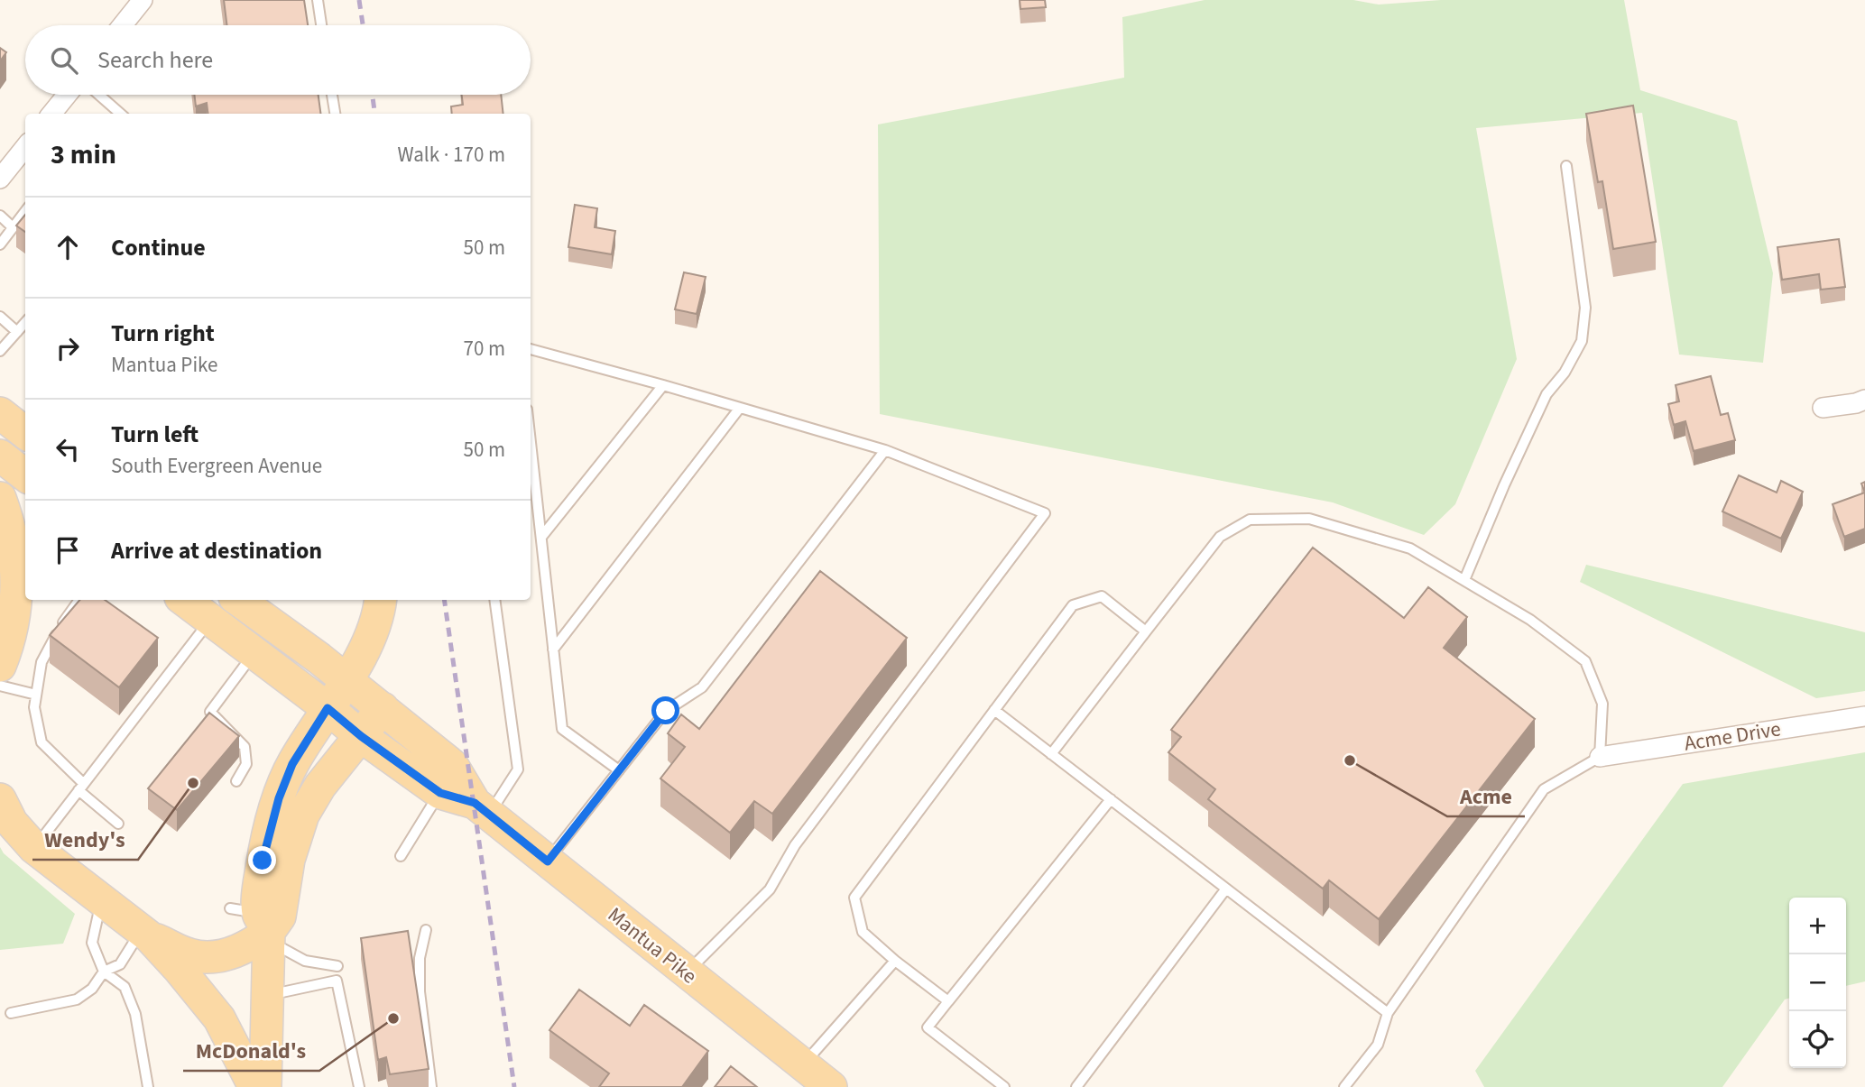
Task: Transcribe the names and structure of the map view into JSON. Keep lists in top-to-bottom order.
{
  "streets": {
    "main road": ["Mantua Pike"],
    "street": ["Acme Drive"]
  },
  "places": ["Acme", "Wendy's", "McDonald's"],
  "page": {
    "search": "Search here",
    "heading": ["3 min", "Walk · 170 m"],
    "list": [
      ["Continue", "50 m"],
      ["Turn right", "Mantua Pike", "70 m"],
      ["Turn left", "South Evergreen Avenue", "50 m"],
      "Arrive at destination"
    ],
    "map_buttons": ["+", "−"]
  }
}
